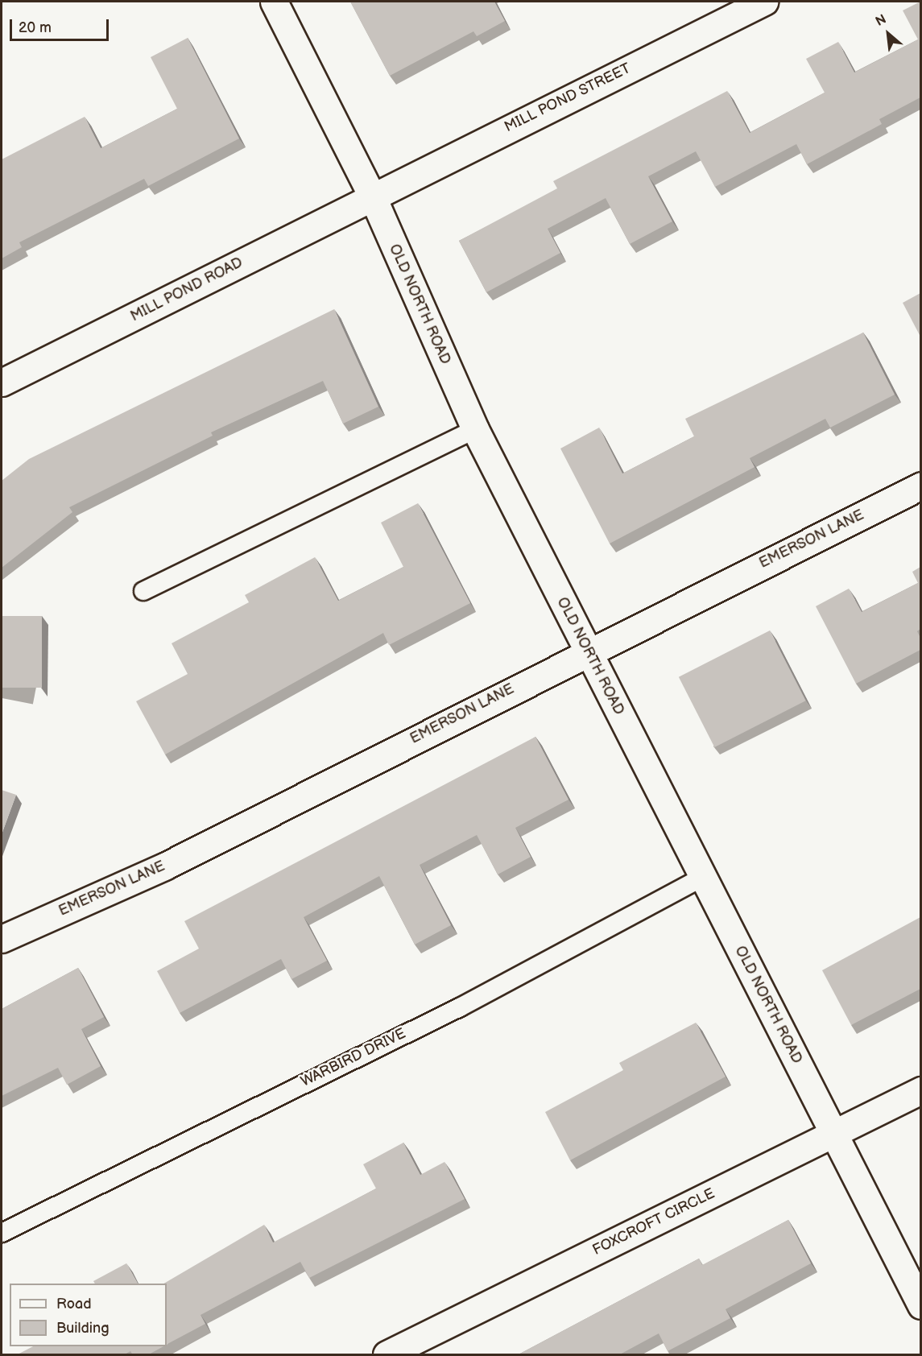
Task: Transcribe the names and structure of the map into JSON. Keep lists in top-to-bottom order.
{
  "streets": {
    "street": [
      "MILL POND STREET",
      "MILL POND ROAD",
      "OLD NORTH ROAD",
      "EMERSON LANE",
      "FOXCROFT CIRCLE"
    ],
    "lane": ["WARBIRD DRIVE"]
  },
  "crossings": [
    ["MILL POND STREET", "MILL POND ROAD"],
    ["MILL POND STREET", "OLD NORTH ROAD"],
    ["MILL POND ROAD", "OLD NORTH ROAD"],
    ["OLD NORTH ROAD", "EMERSON LANE"],
    ["OLD NORTH ROAD", "WARBIRD DRIVE"],
    ["OLD NORTH ROAD", "FOXCROFT CIRCLE"]
  ],
  "legend": ["Road", "Building"],
  "scale_bar": "20 m",
  "north": "top left"
}
